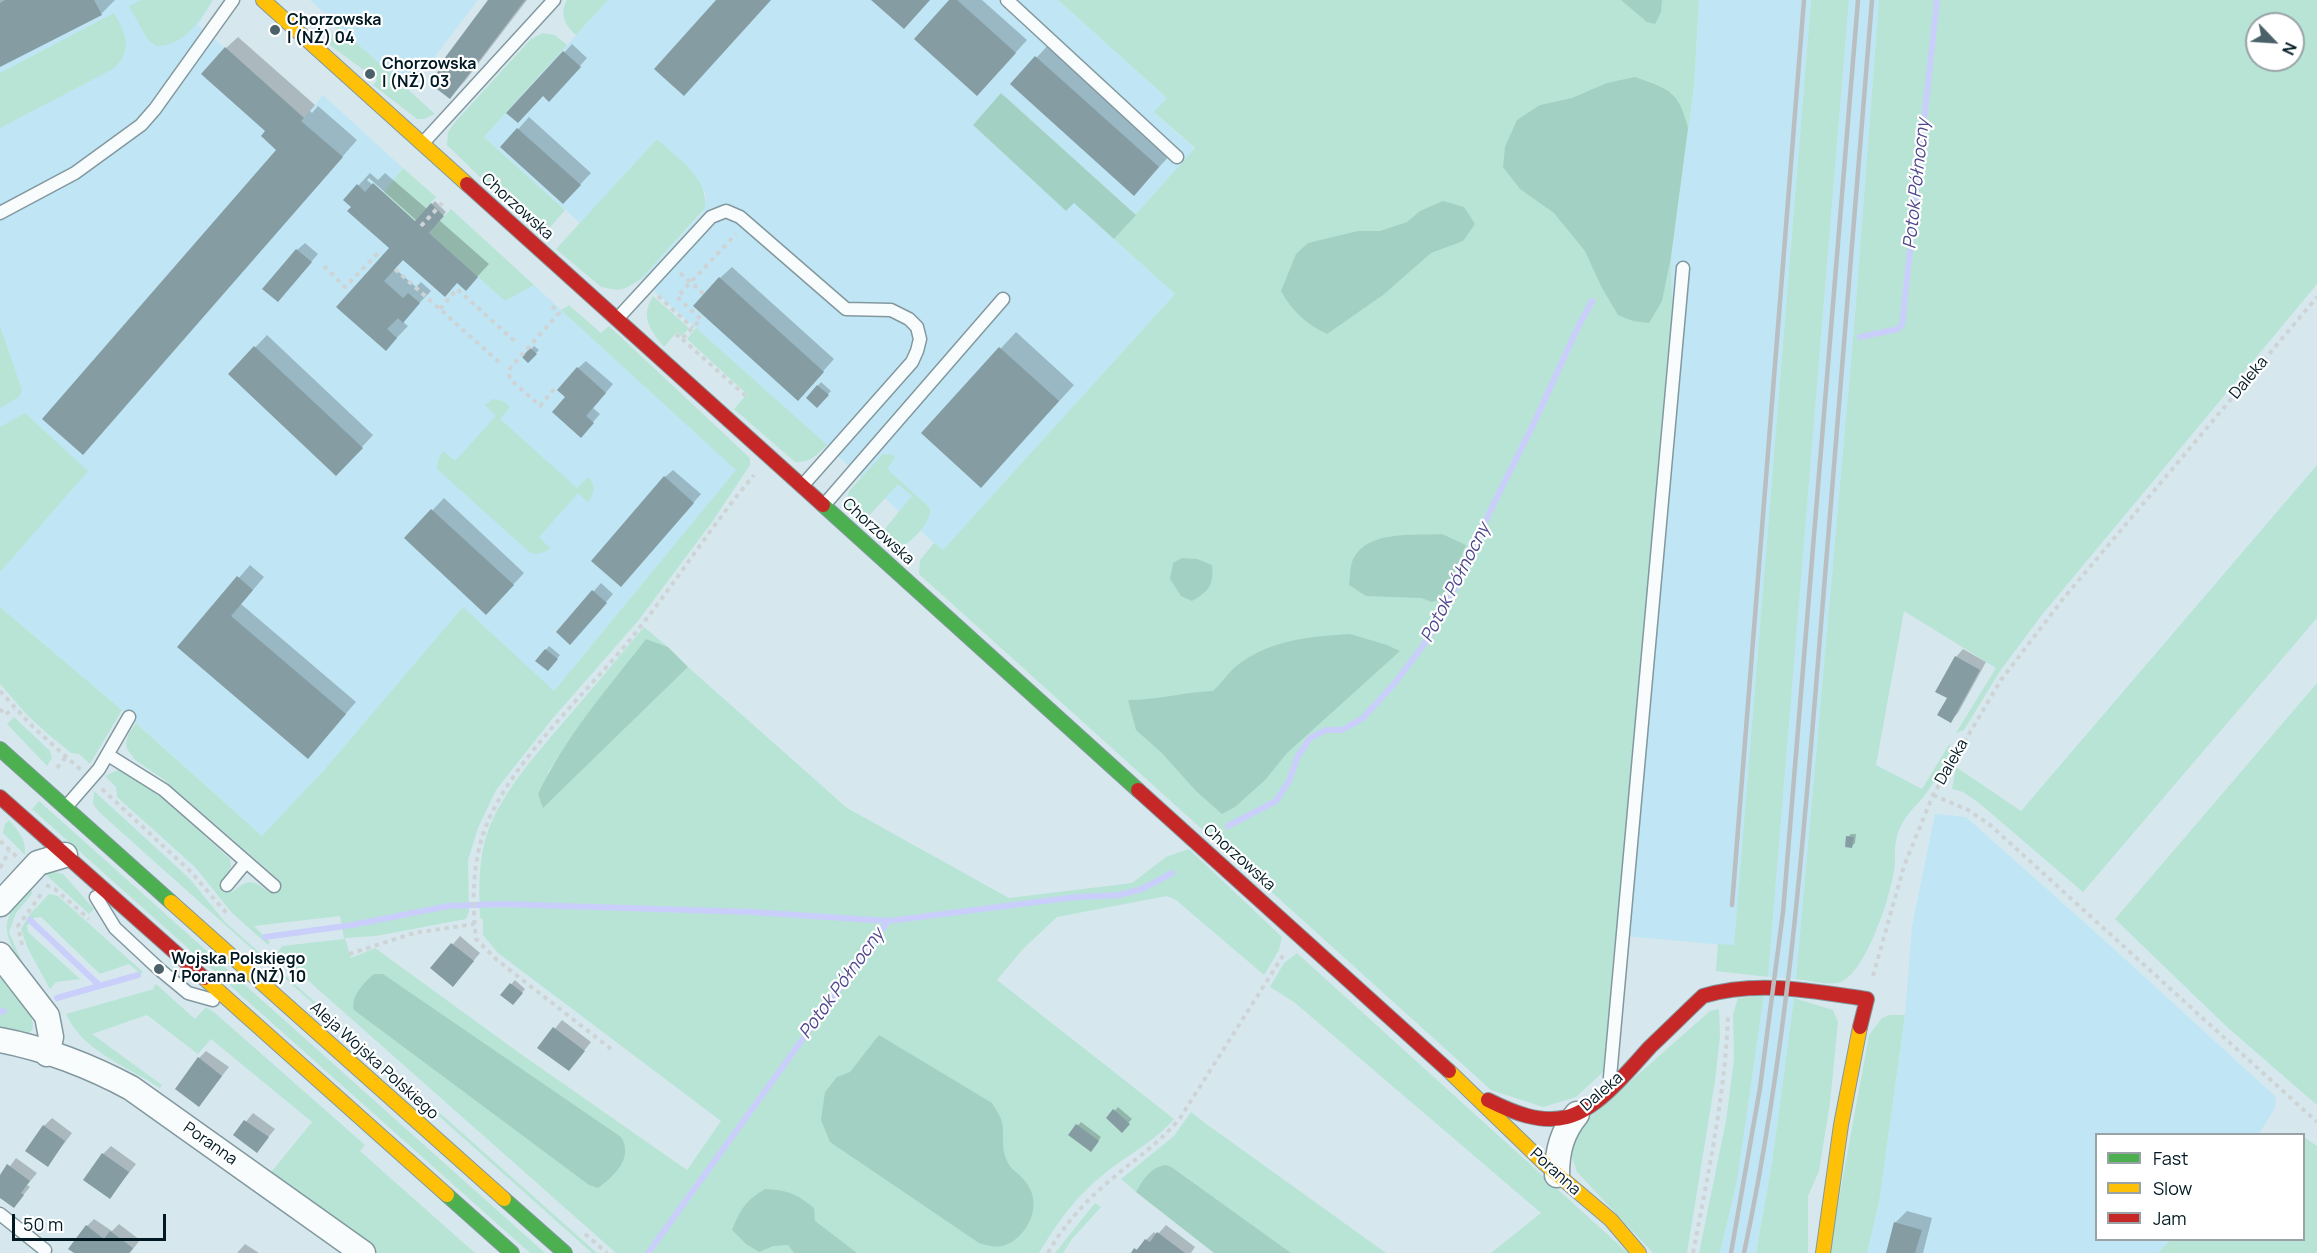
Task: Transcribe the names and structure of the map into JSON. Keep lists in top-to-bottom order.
{
  "streets": {
    "street": [
      "Chorzowska",
      "Daleka",
      "Aleja Wojska Polskiego",
      "Poranna"
    ]
  },
  "crossings": [
    ["Chorzowska", "Daleka"],
    ["Chorzowska", "Poranna"],
    ["Daleka", "Poranna"]
  ],
  "water": ["Potok Północny"],
  "places": ["Chorzowska I (NŻ) 04", "Chorzowska I (NŻ) 03", "Wojska Polskiego / Poranna (NŻ) 10"],
  "legend": ["Fast", "Slow", "Jam"],
  "scale_bar": "50 m",
  "north": "bottom right"
}
